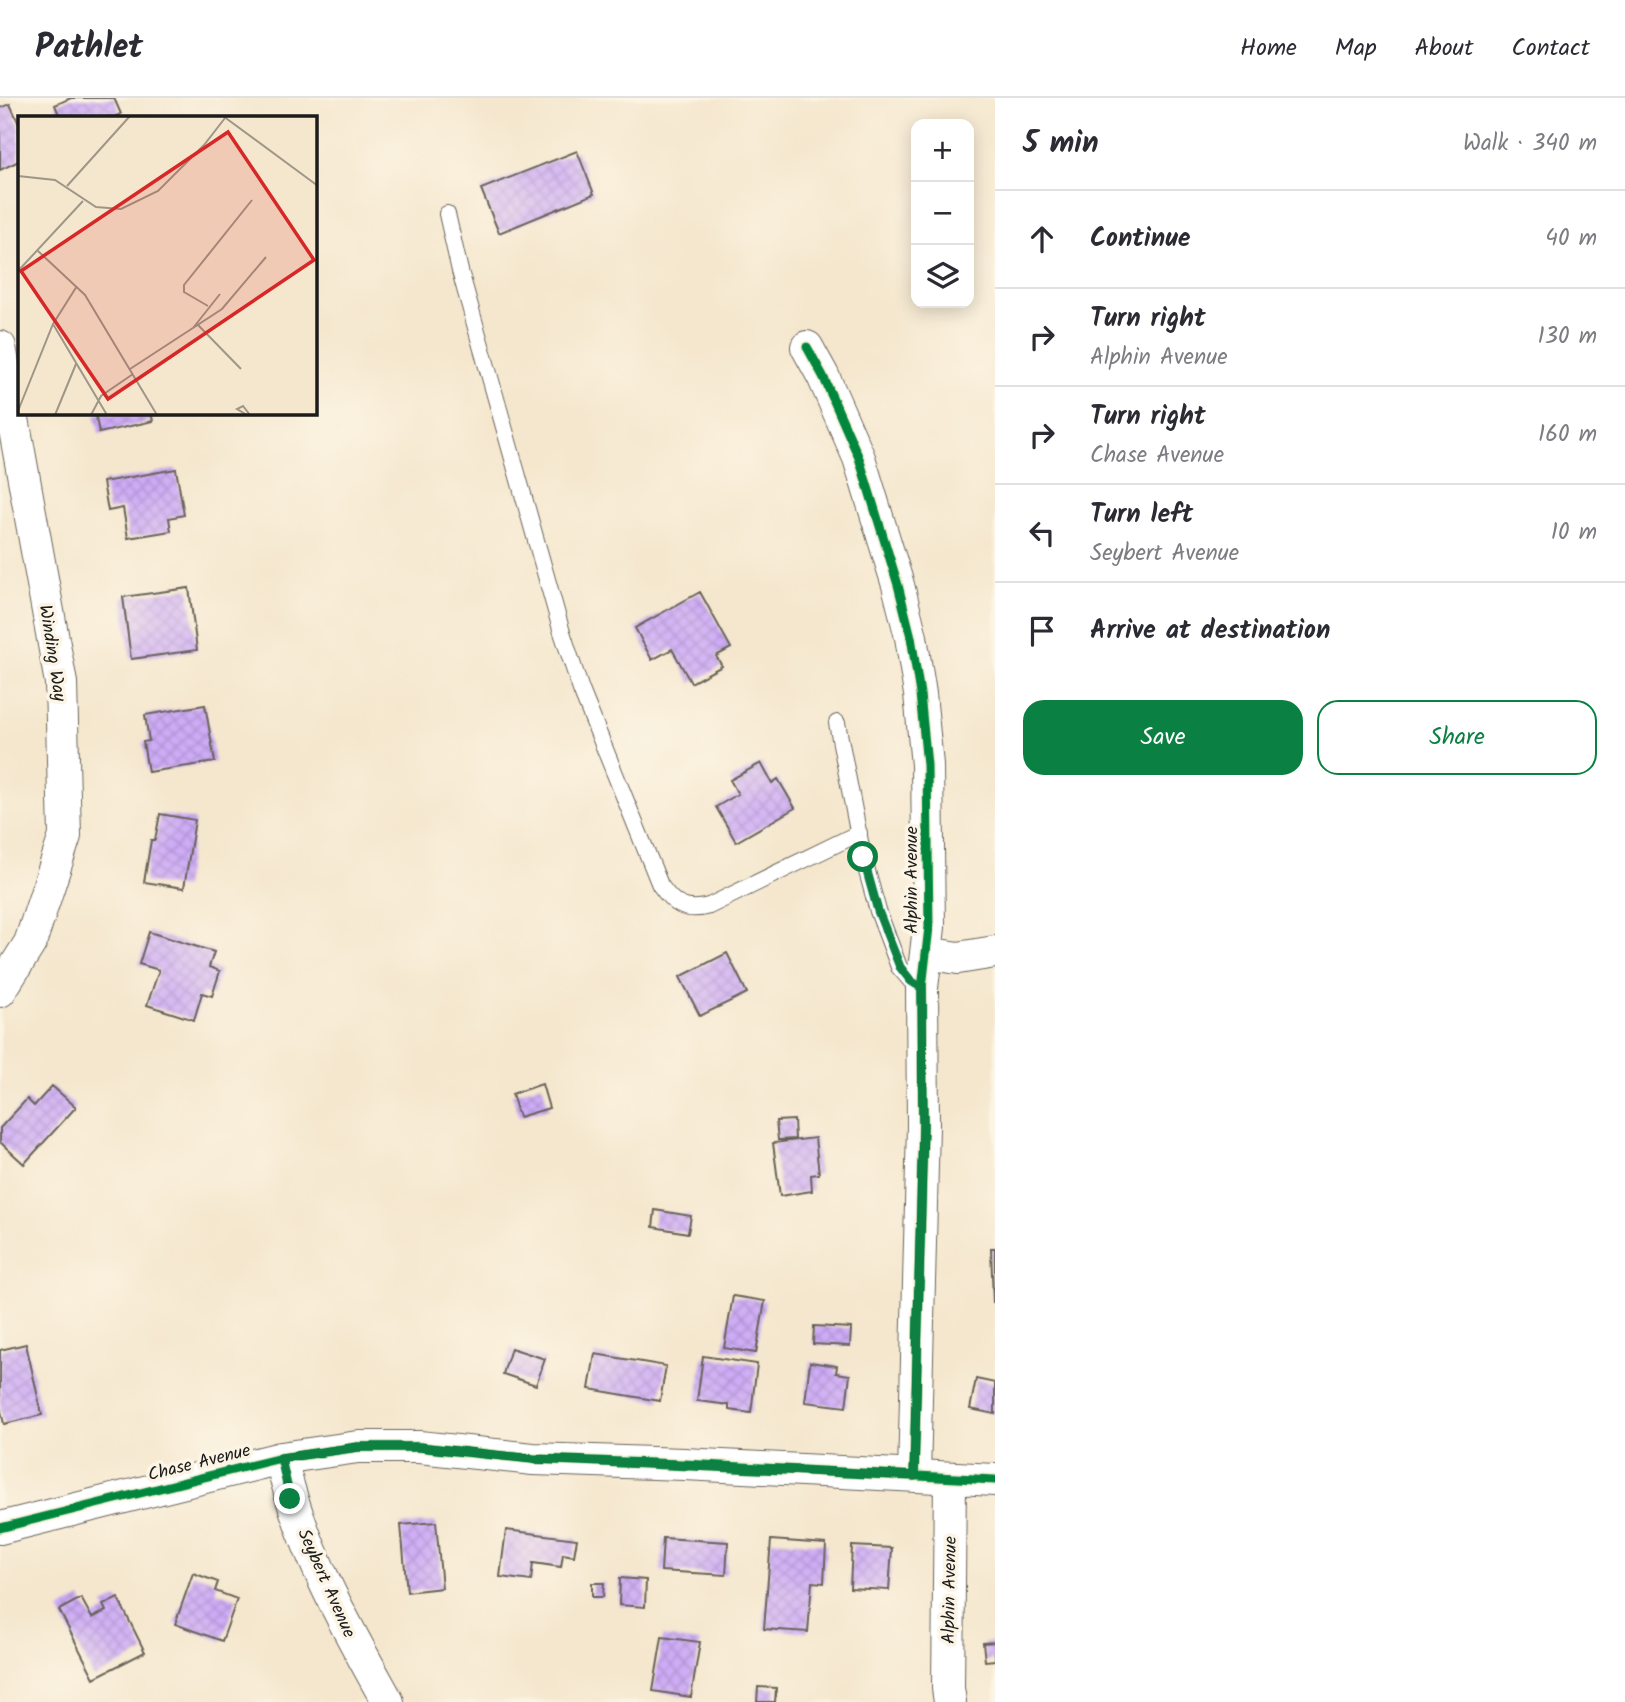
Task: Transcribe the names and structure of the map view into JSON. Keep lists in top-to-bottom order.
{
  "streets": {
    "street": [
      "Winding Way",
      "Alphin Avenue",
      "Chase Avenue",
      "Seybert Avenue"
    ]
  },
  "crossings": [
    ["Alphin Avenue", "Chase Avenue"],
    ["Chase Avenue", "Seybert Avenue"]
  ],
  "page": {
    "header": "Pathlet",
    "nav": [
      "Home",
      "Map",
      "About",
      "Contact"
    ],
    "heading": ["5 min", "Walk · 340 m"],
    "map_buttons": ["+", "−"],
    "list": [
      ["Continue", "40 m"],
      ["Turn right", "Alphin Avenue", "130 m"],
      ["Turn right", "Chase Avenue", "160 m"],
      ["Turn left", "Seybert Avenue", "10 m"],
      "Arrive at destination"
    ],
    "buttons": ["Save", "Share"]
  }
}
